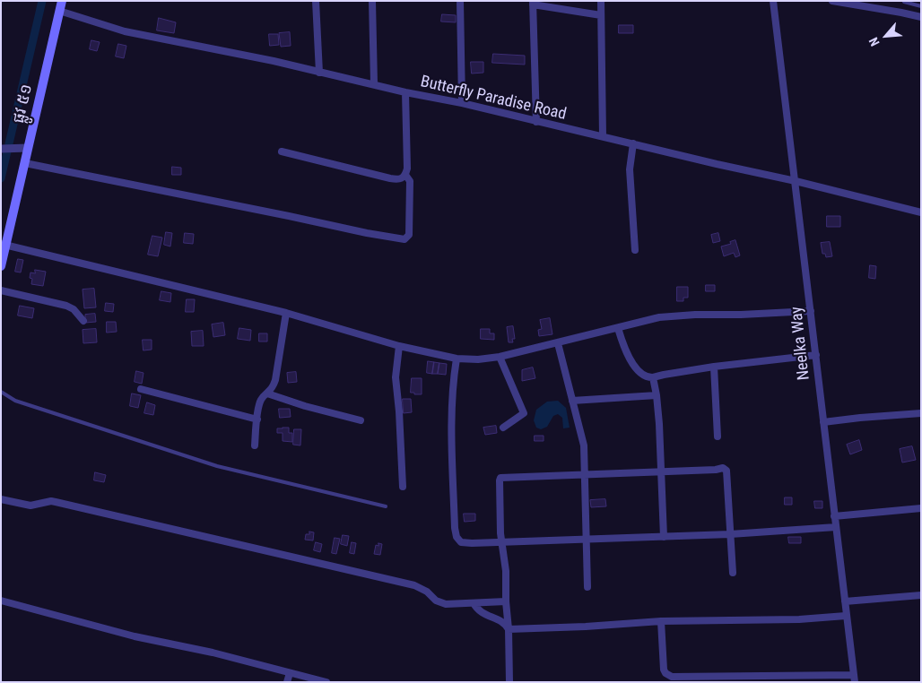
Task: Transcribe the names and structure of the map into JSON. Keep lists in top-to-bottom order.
{
  "streets": {
    "main road": ["ផ្លូវ ៥១"],
    "street": ["Butterfly Paradise Road", "Neelka Way"]
  },
  "crossings": [
    ["Butterfly Paradise Road", "ផ្លូវ ៥១"],
    ["Butterfly Paradise Road", "Neelka Way"]
  ],
  "north": "bottom left"
}
